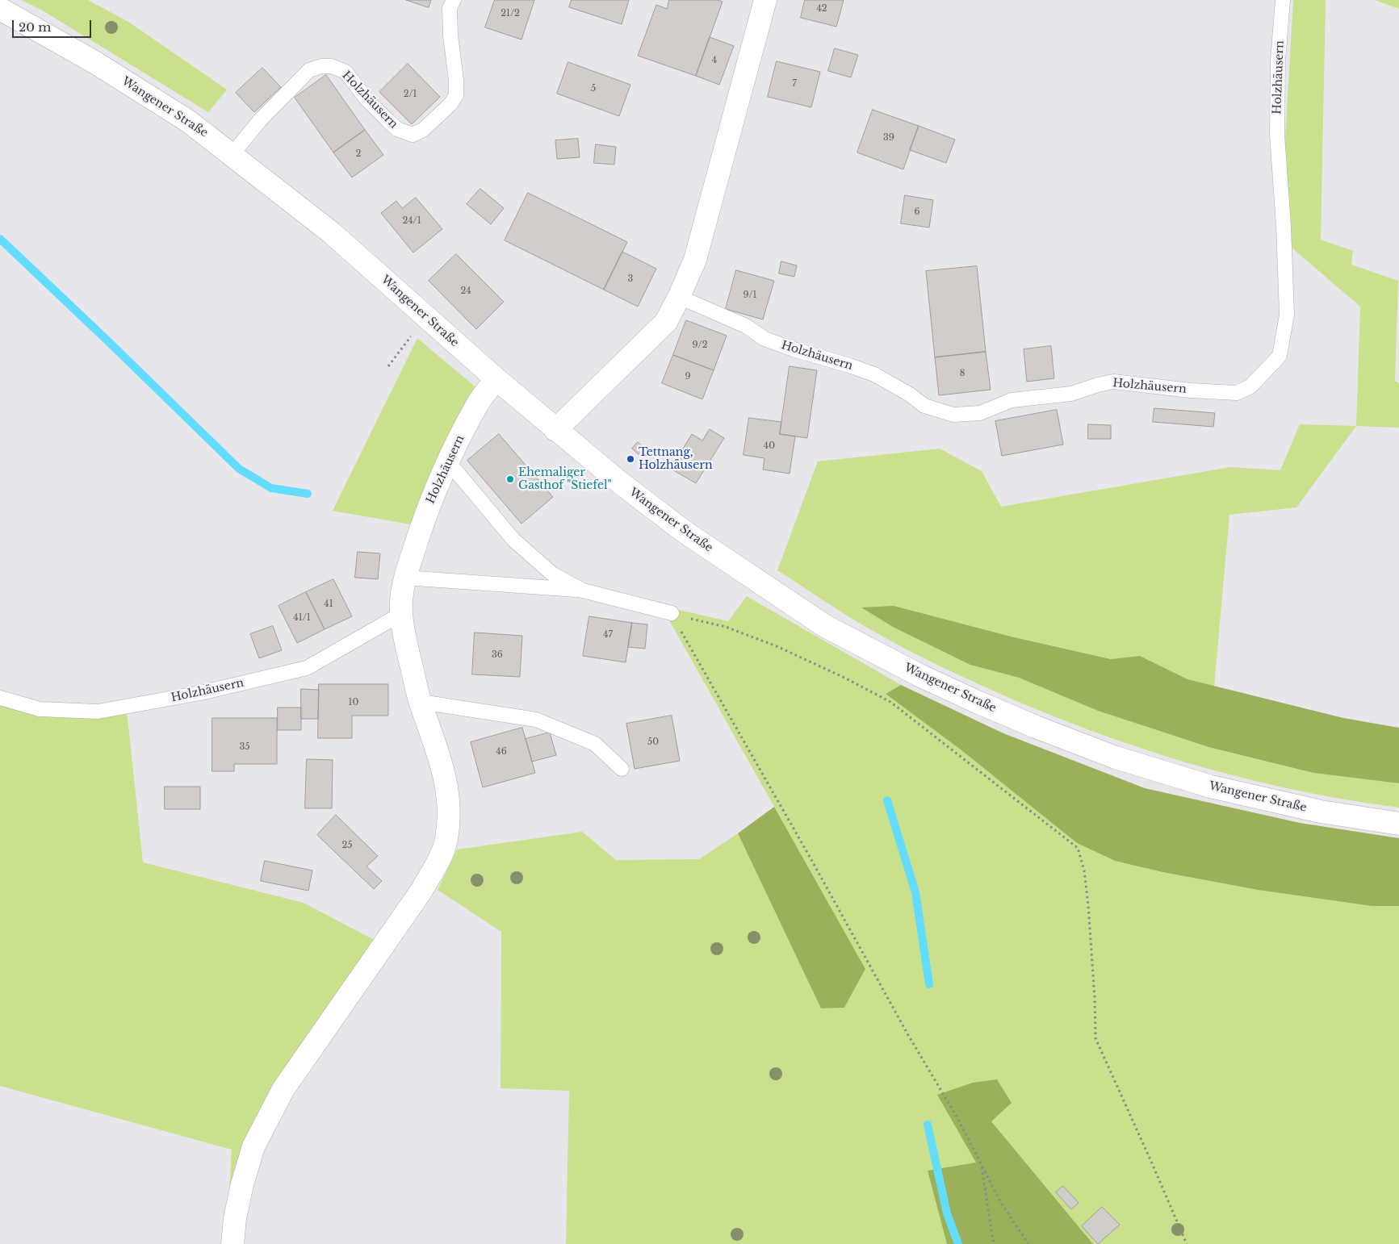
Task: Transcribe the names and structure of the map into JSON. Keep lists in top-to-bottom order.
{
  "streets": {
    "main road": ["Holzhäusern", "Wangener Straße"]
  },
  "crossings": [
    ["Holzhäusern", "Wangener Straße"]
  ],
  "places": ["Tettnang, Holzhäusern", "Ehemaliger Gasthof \"Stiefel\""],
  "house_numbers": [
    "42",
    "21/2",
    "4",
    "7",
    "5",
    "2/1",
    "39",
    "2",
    "6",
    "24/1",
    "3",
    "24",
    "9/1",
    "9/2",
    "8",
    "9",
    "40",
    "41",
    "41/1",
    "47",
    "36",
    "10",
    "50",
    "35",
    "46",
    "25"
  ],
  "scale_bar": "20 m"
}
